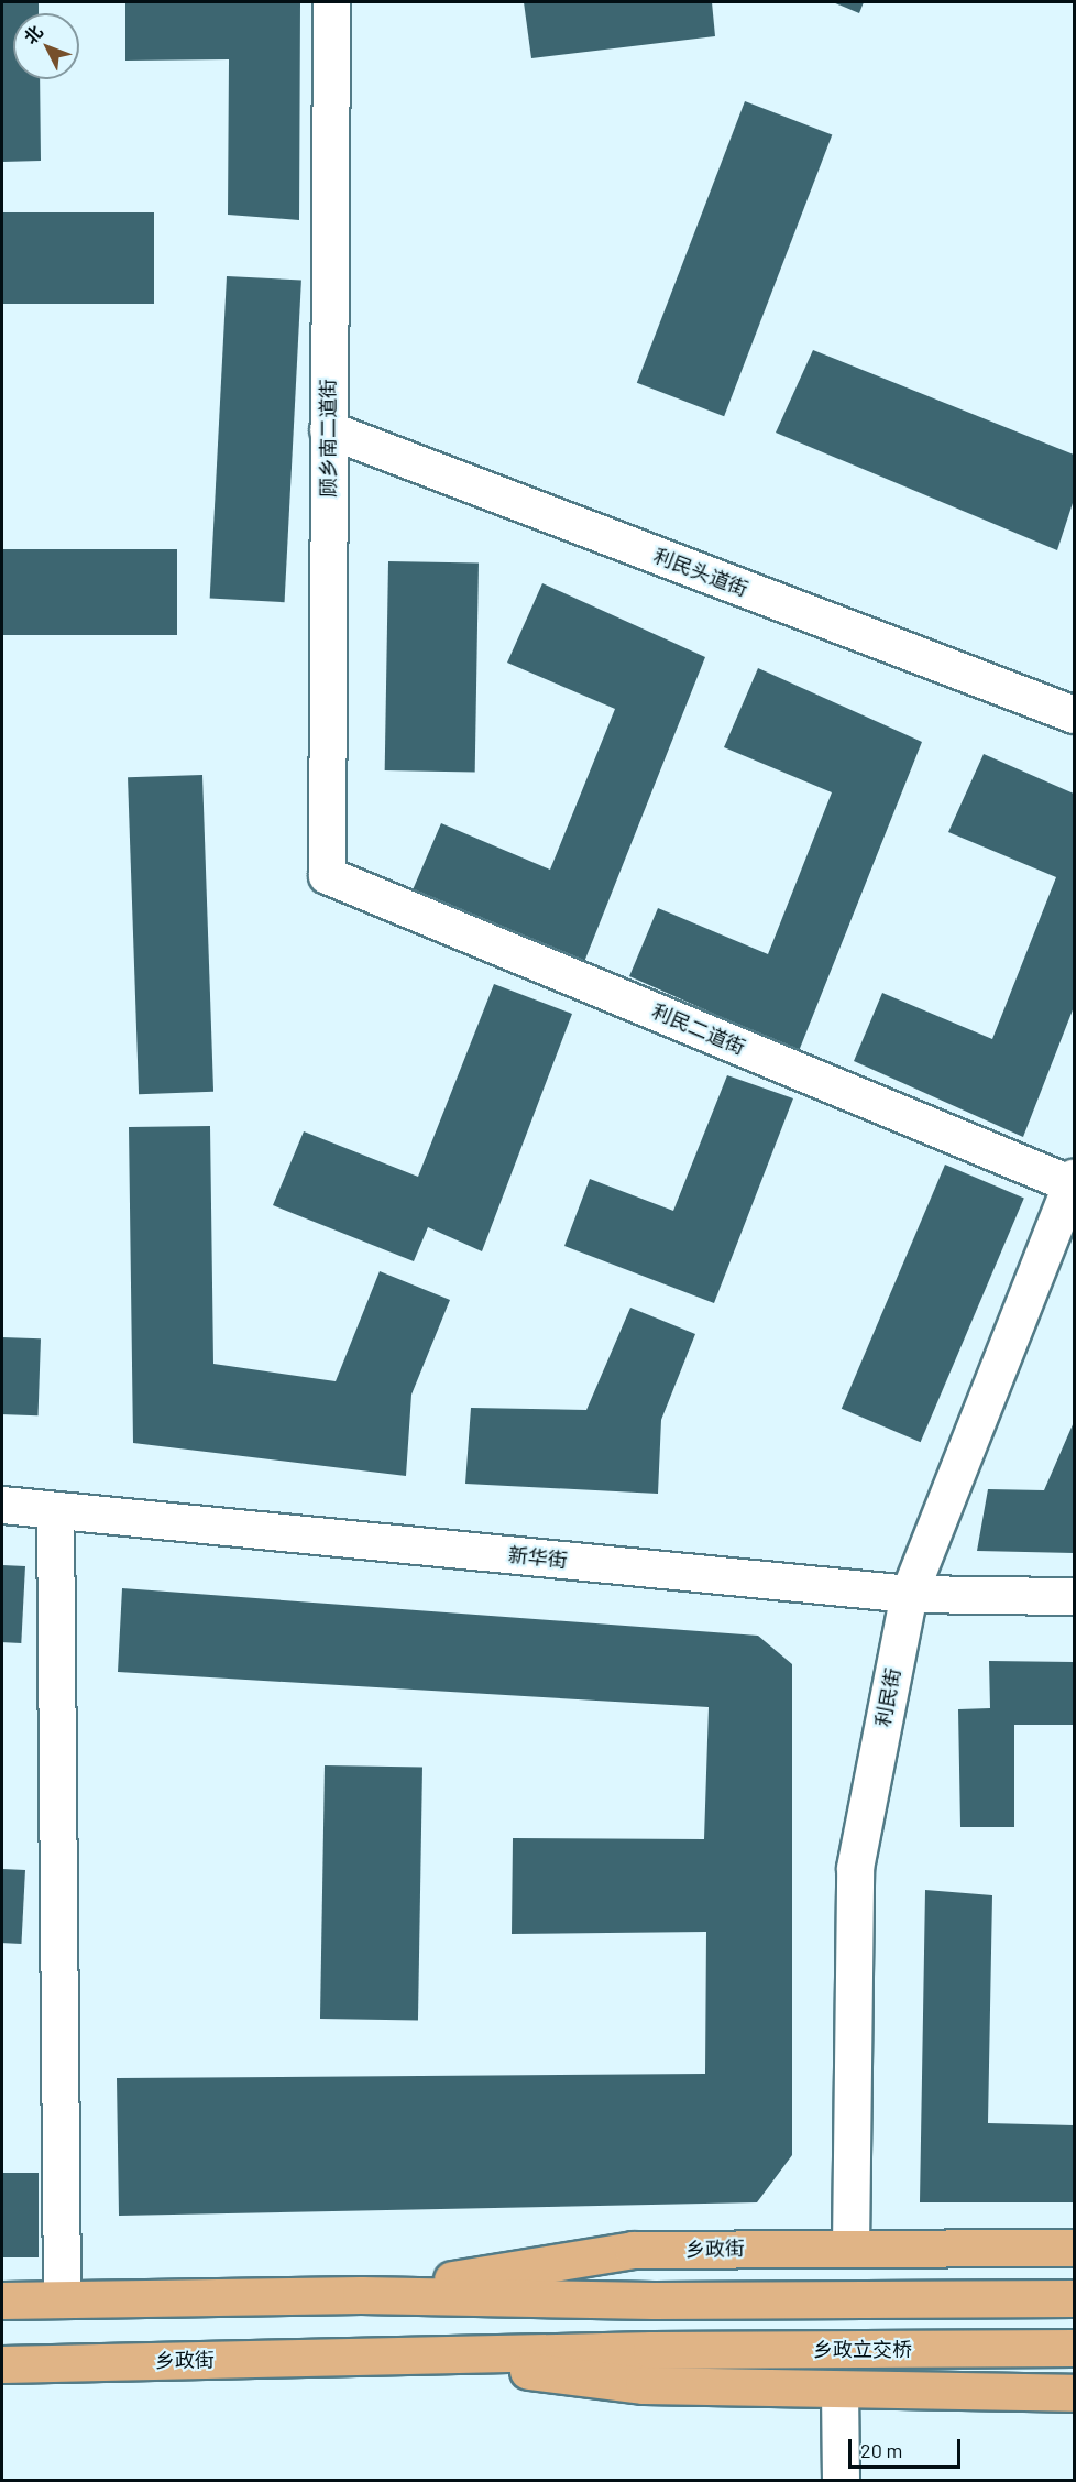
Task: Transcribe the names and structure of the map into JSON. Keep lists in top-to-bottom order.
{
  "streets": {
    "main road": ["乡政街", "乡政立交桥"],
    "street": [
      "顾乡南二道街",
      "利民头道街",
      "利民二道街",
      "新华街",
      "利民街"
    ]
  },
  "crossings": [
    ["顾乡南二道街", "利民头道街"],
    ["顾乡南二道街", "利民二道街"],
    ["利民二道街", "利民街"],
    ["新华街", "利民街"],
    ["利民街", "乡政街"],
    ["乡政街", "乡政立交桥"]
  ],
  "scale_bar": "20 m",
  "north": "top left"
}
